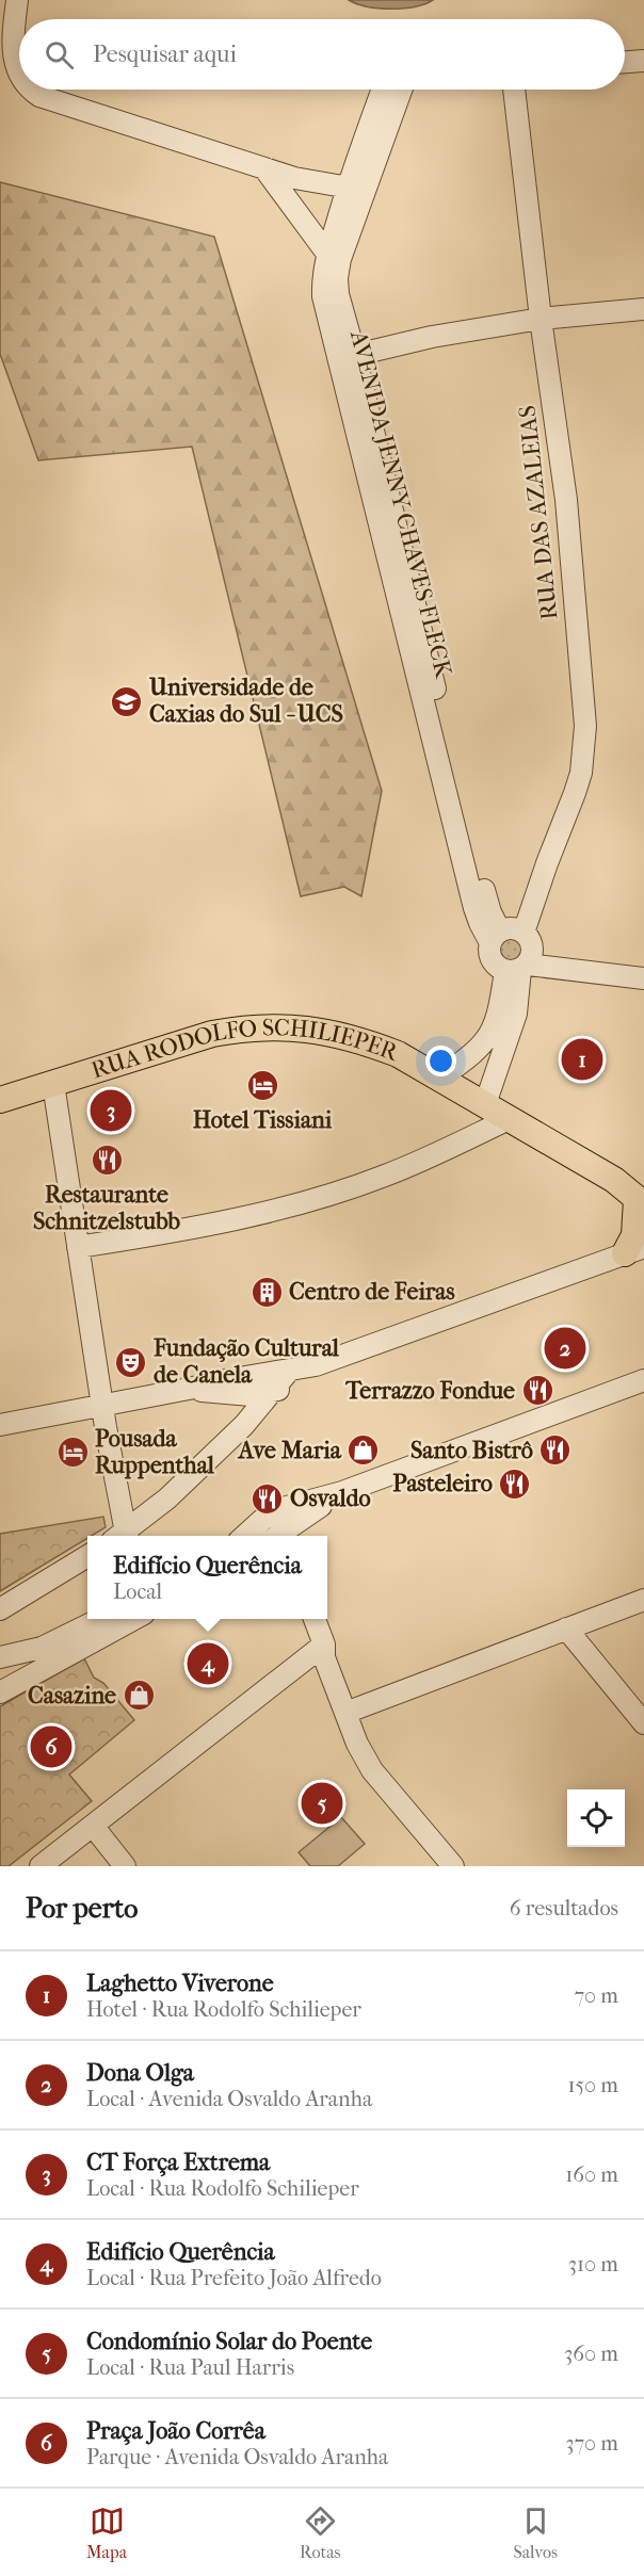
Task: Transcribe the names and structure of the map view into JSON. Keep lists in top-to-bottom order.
{
  "streets": {
    "main road": ["RUA RODOLFO SCHILIEPER"],
    "street": ["AVENIDA JENNY CHAVES FLECK", "RUA DAS AZALEIAS"]
  },
  "crossings": [
    ["AVENIDA JENNY CHAVES FLECK", "RUA DAS AZALEIAS"]
  ],
  "places": {
    "school or university": ["Universidade de Caxias do Sul - UCS"],
    "hotel": ["Hotel Tissiani", "Pousada Ruppenthal"],
    "restaurant": [
      "Restaurante Schnitzelstubb",
      "Terrazzo Fondue",
      "Santo Bistrô",
      "Pasteleiro",
      "Osvaldo"
    ],
    "building": ["Centro de Feiras"],
    "theatre": ["Fundação Cultural de Canela"],
    "shop": ["Ave Maria", "Casazine"]
  },
  "page": {
    "search": "Pesquisar aqui",
    "pins": [
      "1",
      "3",
      "2",
      "4",
      "6",
      "5"
    ],
    "popup": ["Edifício Querência", "Local"],
    "heading": ["Por perto", "6 resultados"],
    "list": [
      {
        "mark": "1",
        "name": "Laghetto Viverone",
        "note": "Hotel · Rua Rodolfo Schilieper",
        "value": "70 m"
      },
      {
        "mark": "2",
        "name": "Dona Olga",
        "note": "Local · Avenida Osvaldo Aranha",
        "value": "150 m"
      },
      {
        "mark": "3",
        "name": "CT Força Extrema",
        "note": "Local · Rua Rodolfo Schilieper",
        "value": "160 m"
      },
      {
        "mark": "4",
        "name": "Edifício Querência",
        "note": "Local · Rua Prefeito João Alfredo",
        "value": "310 m"
      },
      {
        "mark": "5",
        "name": "Condomínio Solar do Poente",
        "note": "Local · Rua Paul Harris",
        "value": "360 m"
      },
      {
        "mark": "6",
        "name": "Praça João Corrêa",
        "note": "Parque · Avenida Osvaldo Aranha",
        "value": "370 m"
      }
    ],
    "nav": ["Mapa", "Rotas", "Salvos"]
  }
}
